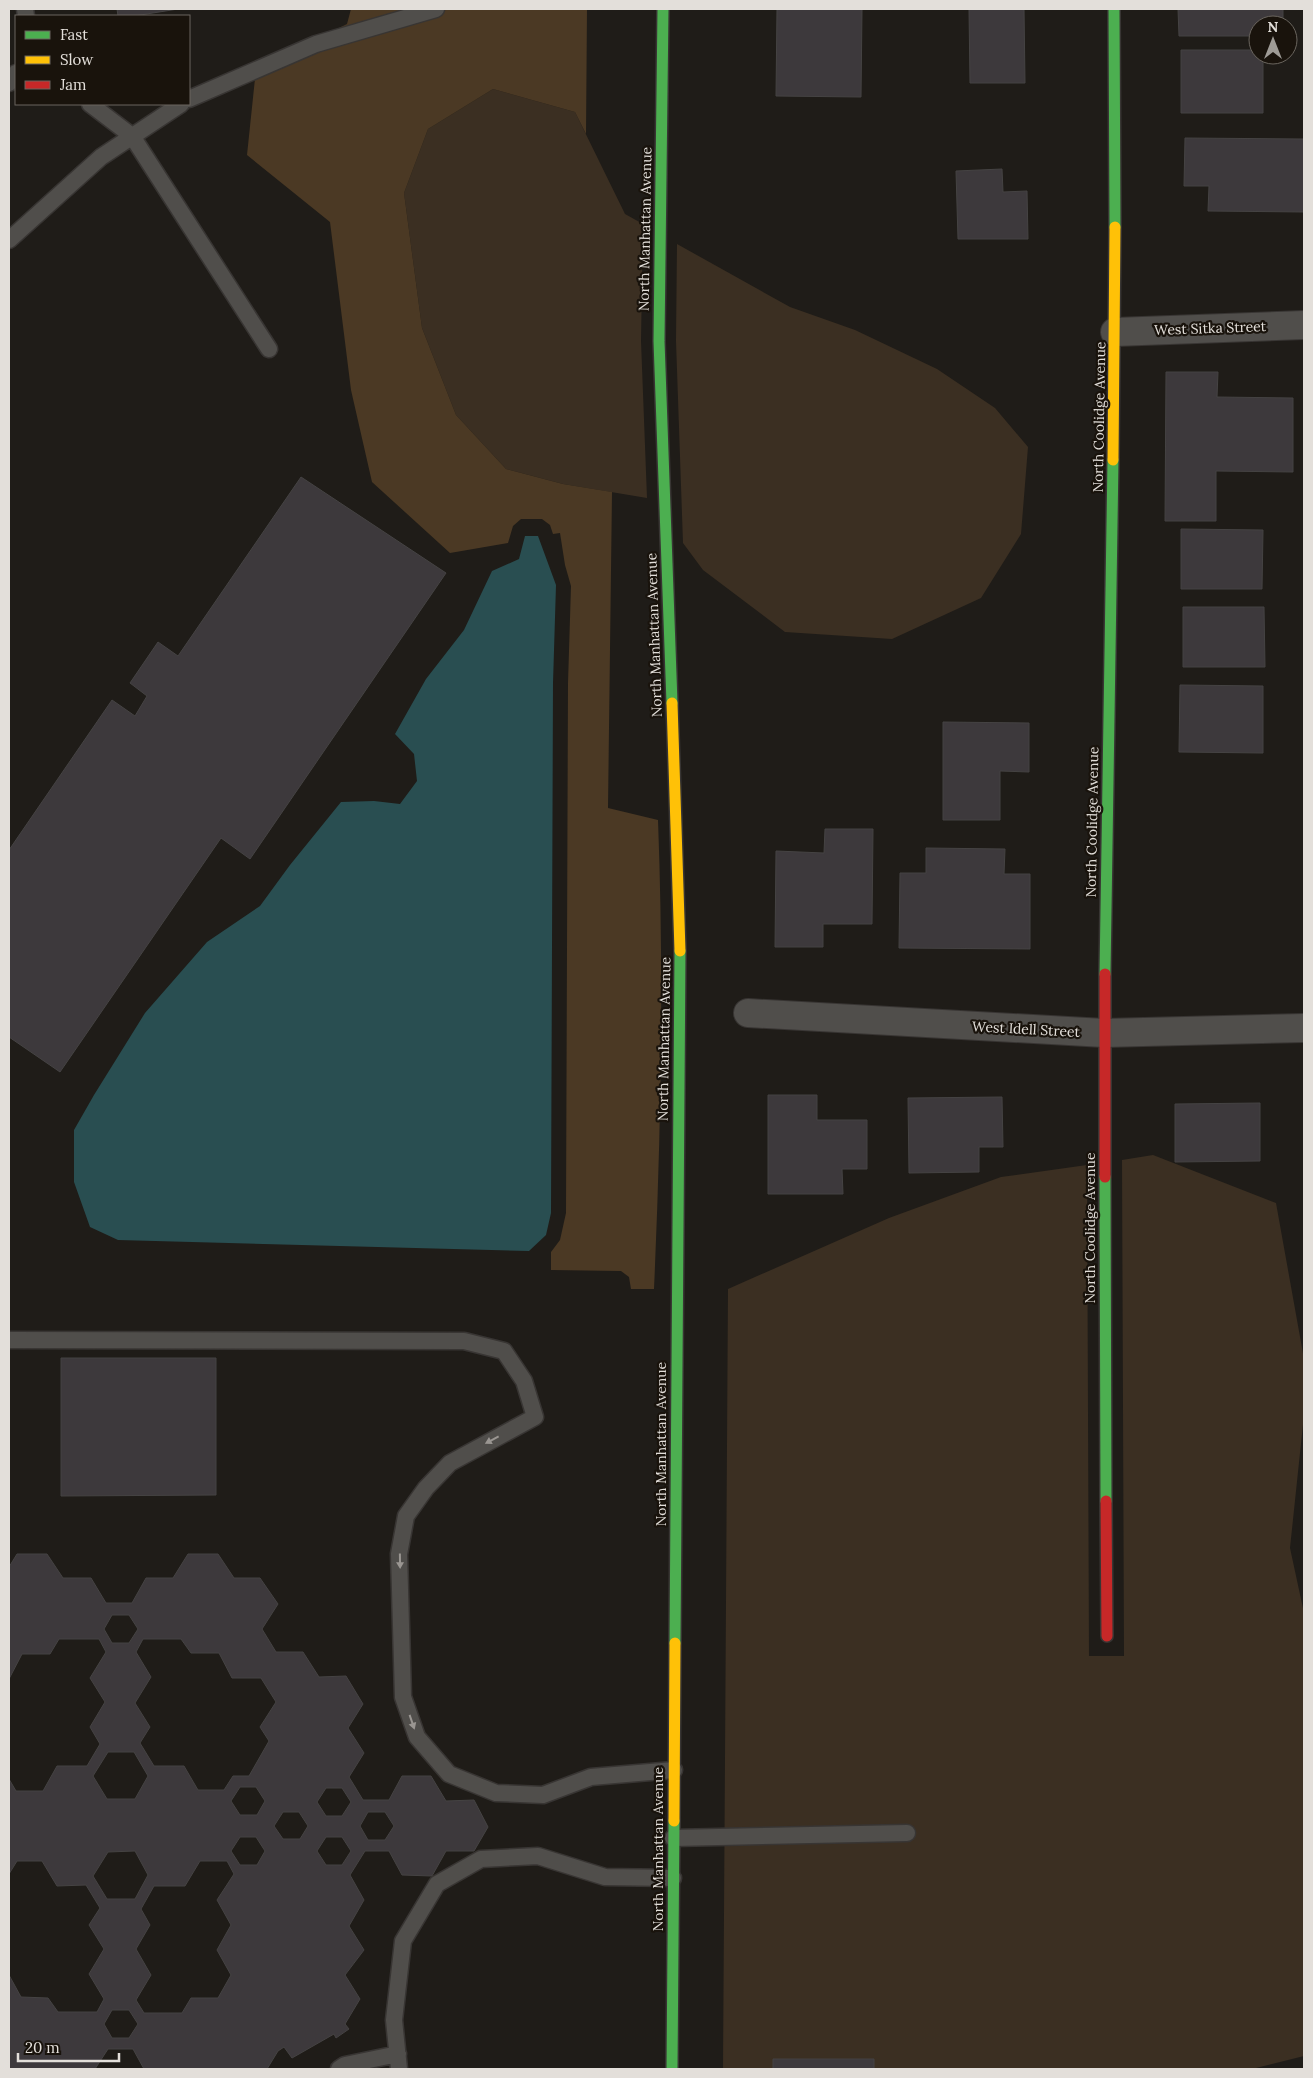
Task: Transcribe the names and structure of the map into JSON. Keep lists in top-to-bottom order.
{
  "streets": {
    "street": [
      "North Manhattan Avenue",
      "West Sitka Street",
      "North Coolidge Avenue",
      "West Idell Street"
    ]
  },
  "crossings": [
    ["West Sitka Street", "North Coolidge Avenue"],
    ["North Coolidge Avenue", "West Idell Street"]
  ],
  "legend": ["Fast", "Slow", "Jam"],
  "scale_bar": "20 m",
  "north": "top"
}
